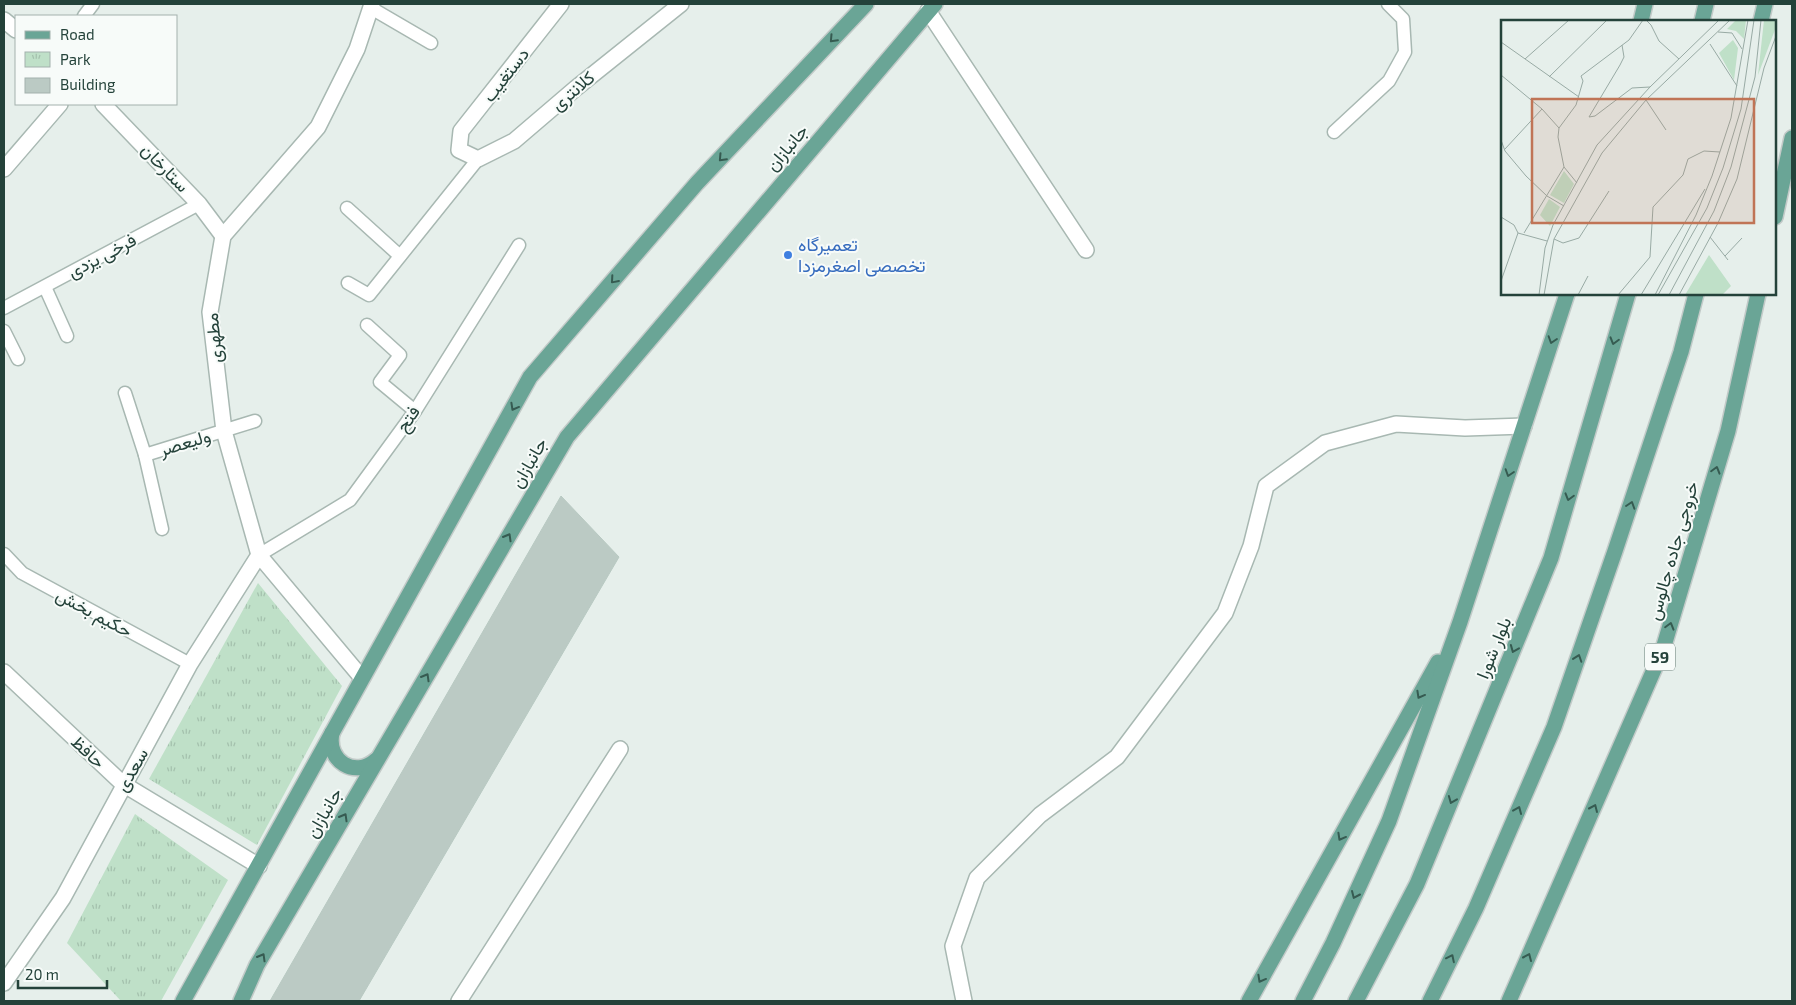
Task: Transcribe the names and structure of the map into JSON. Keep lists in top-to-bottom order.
{
  "streets": {
    "main road": [
      "جانبازان",
      "خروجی جاده چالوس",
      "بلوار شورا",
      "59"
    ],
    "street": [
      "دستغیب",
      "کلانتری",
      "ستارخان",
      "مطهری",
      "حافظ",
      "سعدی"
    ],
    "lane": [
      "فرخی یزدی",
      "فتح",
      "ولیعصر",
      "حکیم بخش"
    ]
  },
  "crossings": [
    ["دستغیب", "کلانتری"],
    ["جانبازان", "مطهری"],
    ["جانبازان", "حافظ"],
    ["ستارخان", "فرخی یزدی"],
    ["ستارخان", "مطهری"],
    ["مطهری", "فتح"],
    ["مطهری", "ولیعصر"],
    ["مطهری", "سعدی"],
    ["فتح", "سعدی"],
    ["حکیم بخش", "سعدی"],
    ["حافظ", "سعدی"]
  ],
  "places": ["تعمیرگاه تخصصی اصغرمزدا"],
  "legend": ["Road", "Park", "Building"],
  "scale_bar": "20 m"
}
